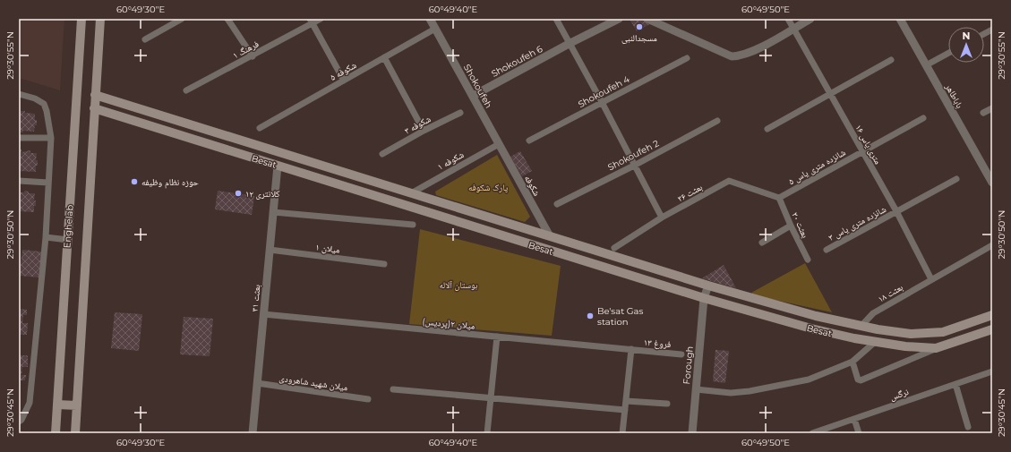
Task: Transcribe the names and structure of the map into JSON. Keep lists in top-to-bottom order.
{
  "streets": {
    "main road": ["Besat", "Enghelab"],
    "street": [
      "فرهنگ ۱",
      "Shokoufeh 6",
      "شکوفه ۵",
      "Shokoufeh",
      "Shokoufeh 4",
      "باباطاهر",
      "شکوفه ۳",
      "۱۶ متری یاس",
      "Shokoufeh 2",
      "شکوفه ۱",
      "شانزده متری یاس ۵",
      "شکوفه",
      "بعثت ۲۶",
      "شانزده متری یاس ۳",
      "بعثت ۲۰",
      "میلان ۱",
      "بعثت ۱۸",
      "بعثت ۳۱",
      "میلان ۲(پردیس)",
      "فروغ ۱۳",
      "Forough",
      "میلان شهید شاهرودی",
      "نرگس"
    ]
  },
  "crossings": [
    ["Shokoufeh 6", "Shokoufeh"],
    ["شکوفه ۵", "Shokoufeh"],
    ["Shokoufeh", "شکوفه ۱"],
    ["Shokoufeh", "شکوفه"],
    ["۱۶ متری یاس", "شانزده متری یاس ۵"],
    ["۱۶ متری یاس", "شانزده متری یاس ۳"],
    ["۱۶ متری یاس", "بعثت ۱۸"],
    ["شکوفه ۱", "Besat"],
    ["شکوفه ۱", "شکوفه"],
    ["Besat", "شکوفه"],
    ["Besat", "بعثت ۱۸"],
    ["Besat", "بعثت ۳۱"],
    ["Besat", "Forough"],
    ["شانزده متری یاس ۵", "بعثت ۲۶"],
    ["شانزده متری یاس ۵", "بعثت ۲۰"],
    ["بعثت ۲۶", "بعثت ۲۰"],
    ["میلان ۱", "بعثت ۳۱"],
    ["بعثت ۳۱", "میلان ۲(پردیس)"],
    ["بعثت ۳۱", "میلان شهید شاهرودی"],
    ["میلان ۲(پردیس)", "فروغ ۱۳"]
  ],
  "parks": ["پارک شکوفه", "بوستان آلاله"],
  "places": [
    "مسجدالنبی",
    "حوزه نظام وظیفه",
    "کلانتری ۱۲",
    "Be'sat Gas station"
  ],
  "north": "top",
  "coordinates": [
    "60°49'30\"E",
    "60°49'40\"E",
    "60°49'50\"E",
    "29°30'55\"N",
    "29°30'50\"N",
    "29°30'45\"N"
  ]
}
